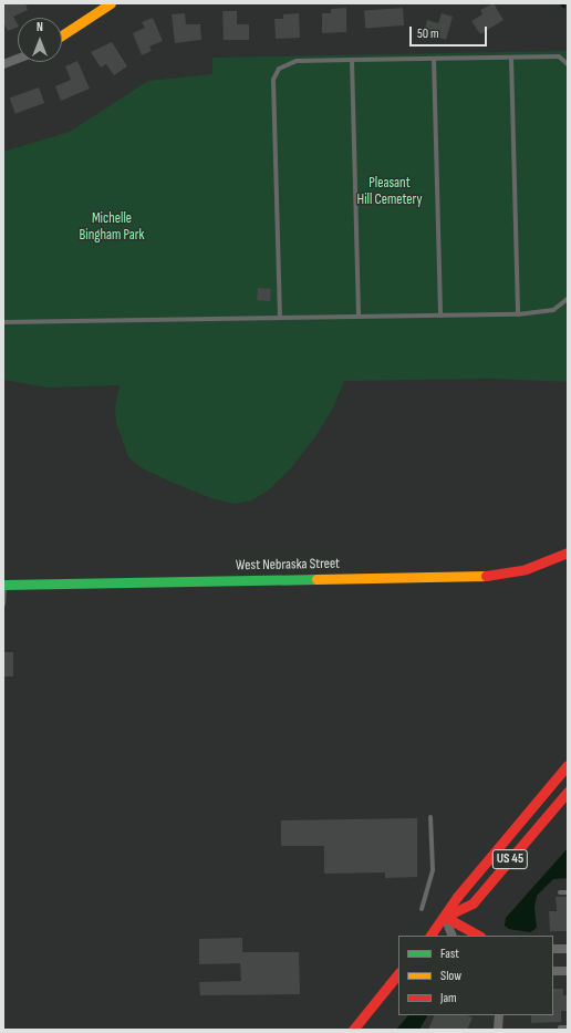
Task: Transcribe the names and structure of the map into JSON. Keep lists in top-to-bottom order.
{
  "streets": {
    "street": ["West Nebraska Street", "US 45"]
  },
  "parks": ["Pleasant Hill Cemetery", "Michelle Bingham Park"],
  "legend": ["Fast", "Slow", "Jam"],
  "scale_bar": "50 m",
  "north": "top"
}
